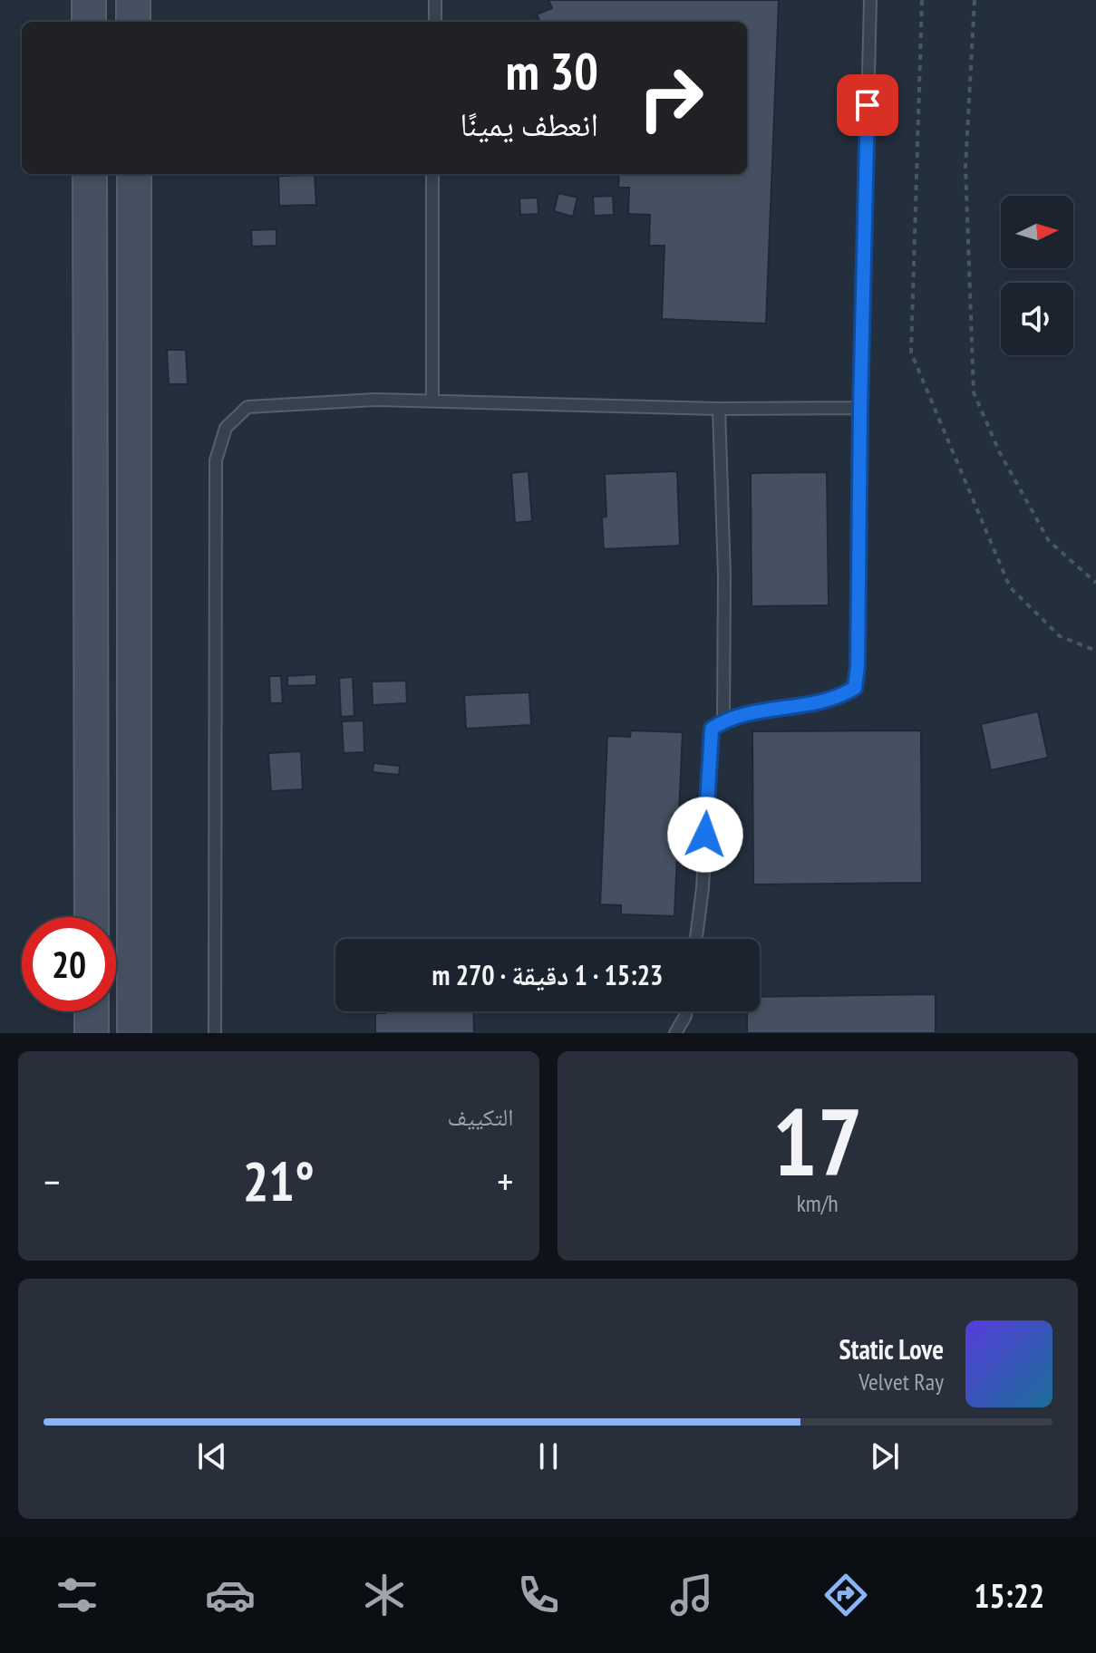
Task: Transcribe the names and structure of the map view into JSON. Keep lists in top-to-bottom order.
{
  "north": "right",
  "page": {
    "turn": ["30 m", "انعطف يمينًا"],
    "limit": "20",
    "trip": "15:23 · 1 دقيقة · 270 m",
    "tile": [
      ["17", "km/h"],
      "التكييف"
    ],
    "heat": ["−", "21°", "+"],
    "song": ["Static Love", "Velvet Ray"],
    "tabs": "15:22"
  }
}
